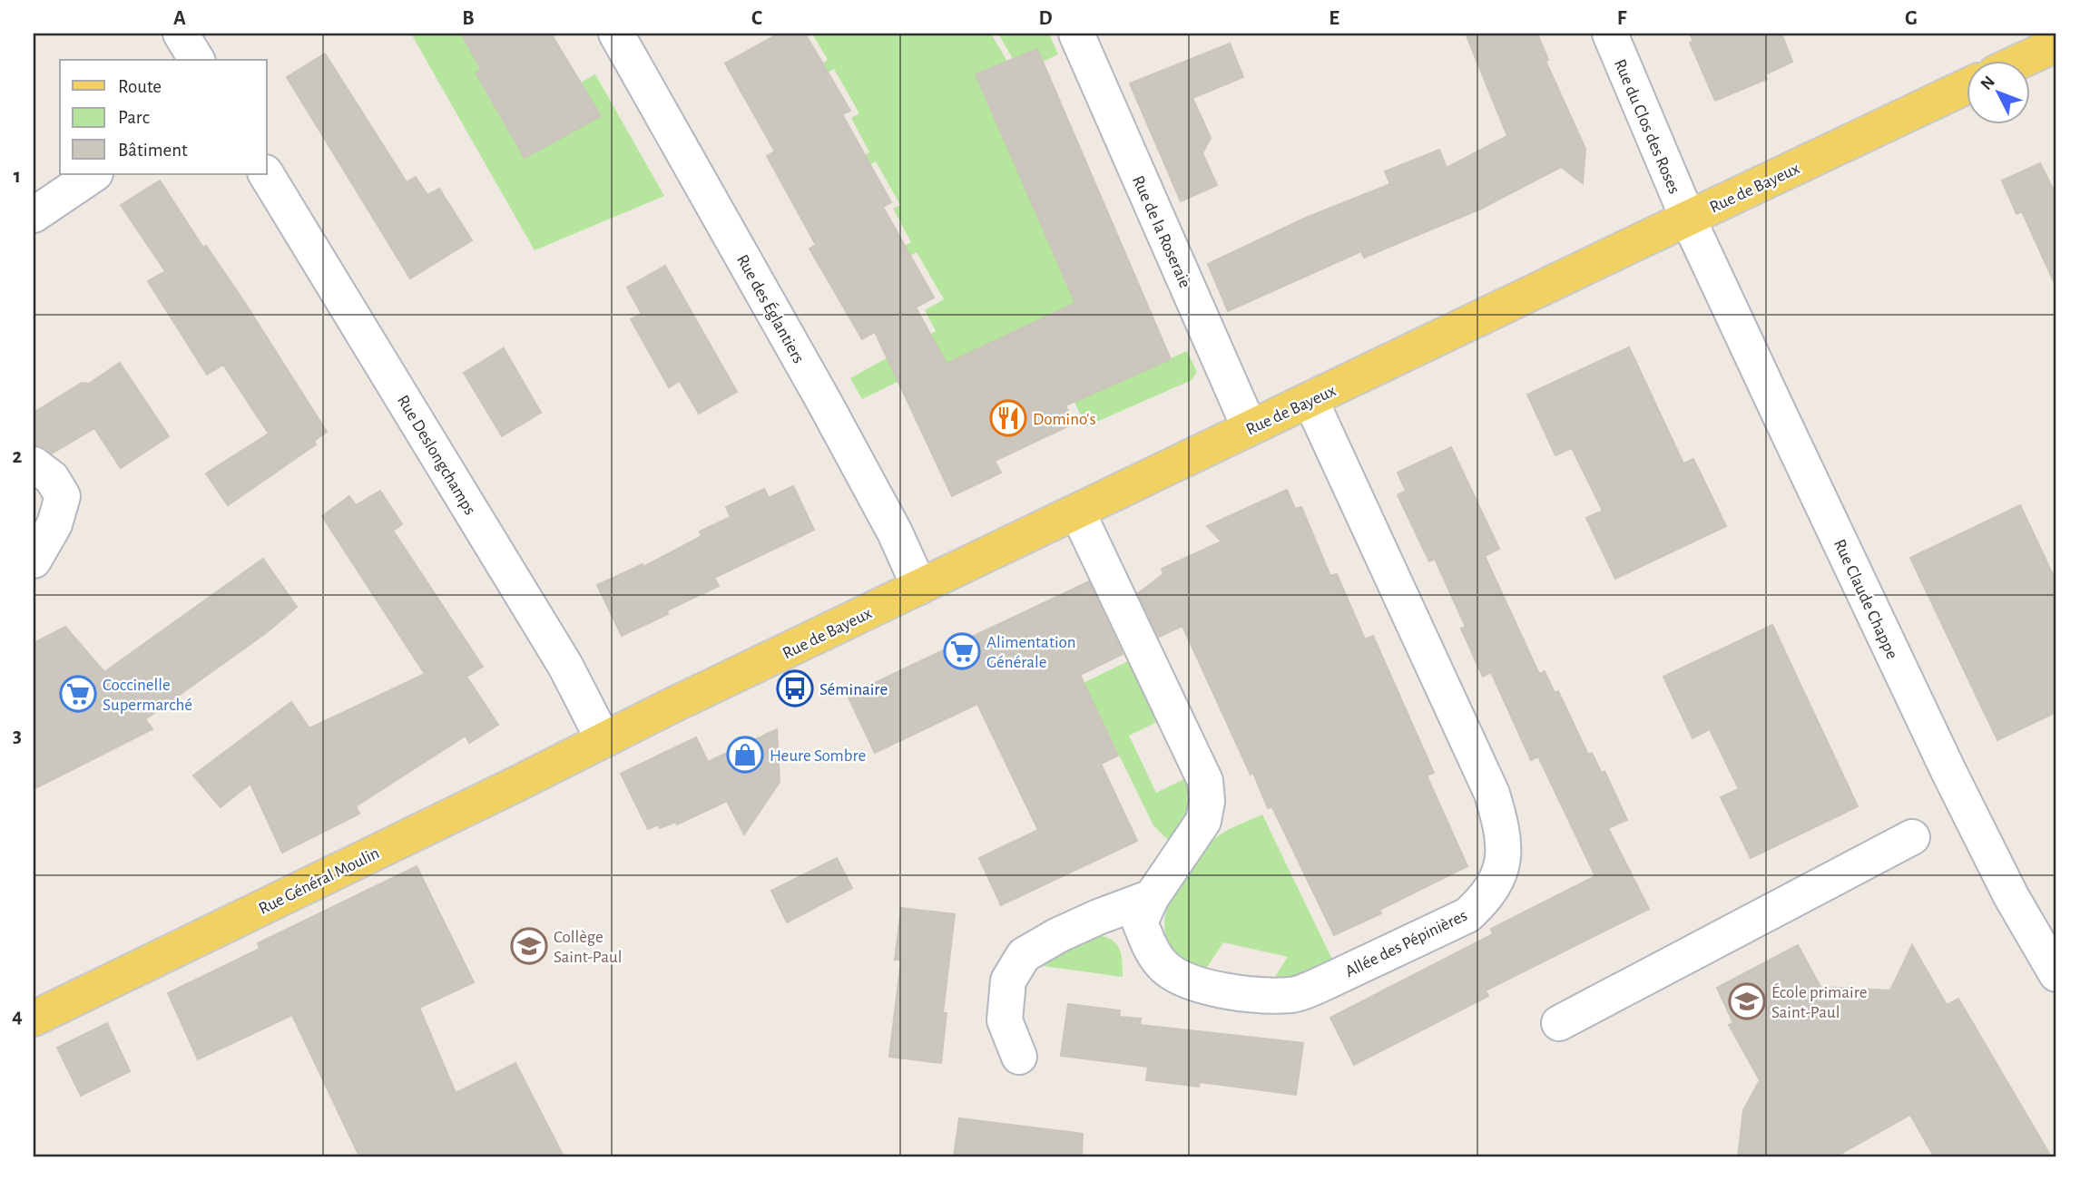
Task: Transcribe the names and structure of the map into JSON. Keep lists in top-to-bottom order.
{
  "streets": {
    "main road": ["Rue de Bayeux", "Rue Général Moulin"],
    "street": [
      "Rue du Clos des Roses",
      "Rue de la Roseraie",
      "Rue des Églantiers",
      "Rue Deslongchamps",
      "Rue Claude Chappe",
      "Allée des Pépinières"
    ]
  },
  "crossings": [
    ["Rue du Clos des Roses", "Rue de Bayeux"],
    ["Rue du Clos des Roses", "Rue Claude Chappe"],
    ["Rue de Bayeux", "Rue de la Roseraie"],
    ["Rue de Bayeux", "Rue des Églantiers"],
    ["Rue de Bayeux", "Rue Deslongchamps"],
    ["Rue de Bayeux", "Rue Claude Chappe"],
    ["Rue de Bayeux", "Rue Général Moulin"],
    ["Rue de Bayeux", "Allée des Pépinières"],
    ["Rue Deslongchamps", "Rue Général Moulin"]
  ],
  "places": {
    "restaurant": ["Domino's"],
    "supermarket": ["Alimentation Générale", "Coccinelle Supermarché"],
    "bus stop": ["Séminaire"],
    "shop": ["Heure Sombre"],
    "school or university": ["Collège Saint-Paul", "École primaire Saint-Paul"]
  },
  "legend": ["Route", "Parc", "Bâtiment"],
  "north": "top left",
  "grid": {
    "columns": [
      "A",
      "B",
      "C",
      "D",
      "E",
      "F",
      "G"
    ],
    "rows": [
      "1",
      "2",
      "3",
      "4"
    ]
  }
}
